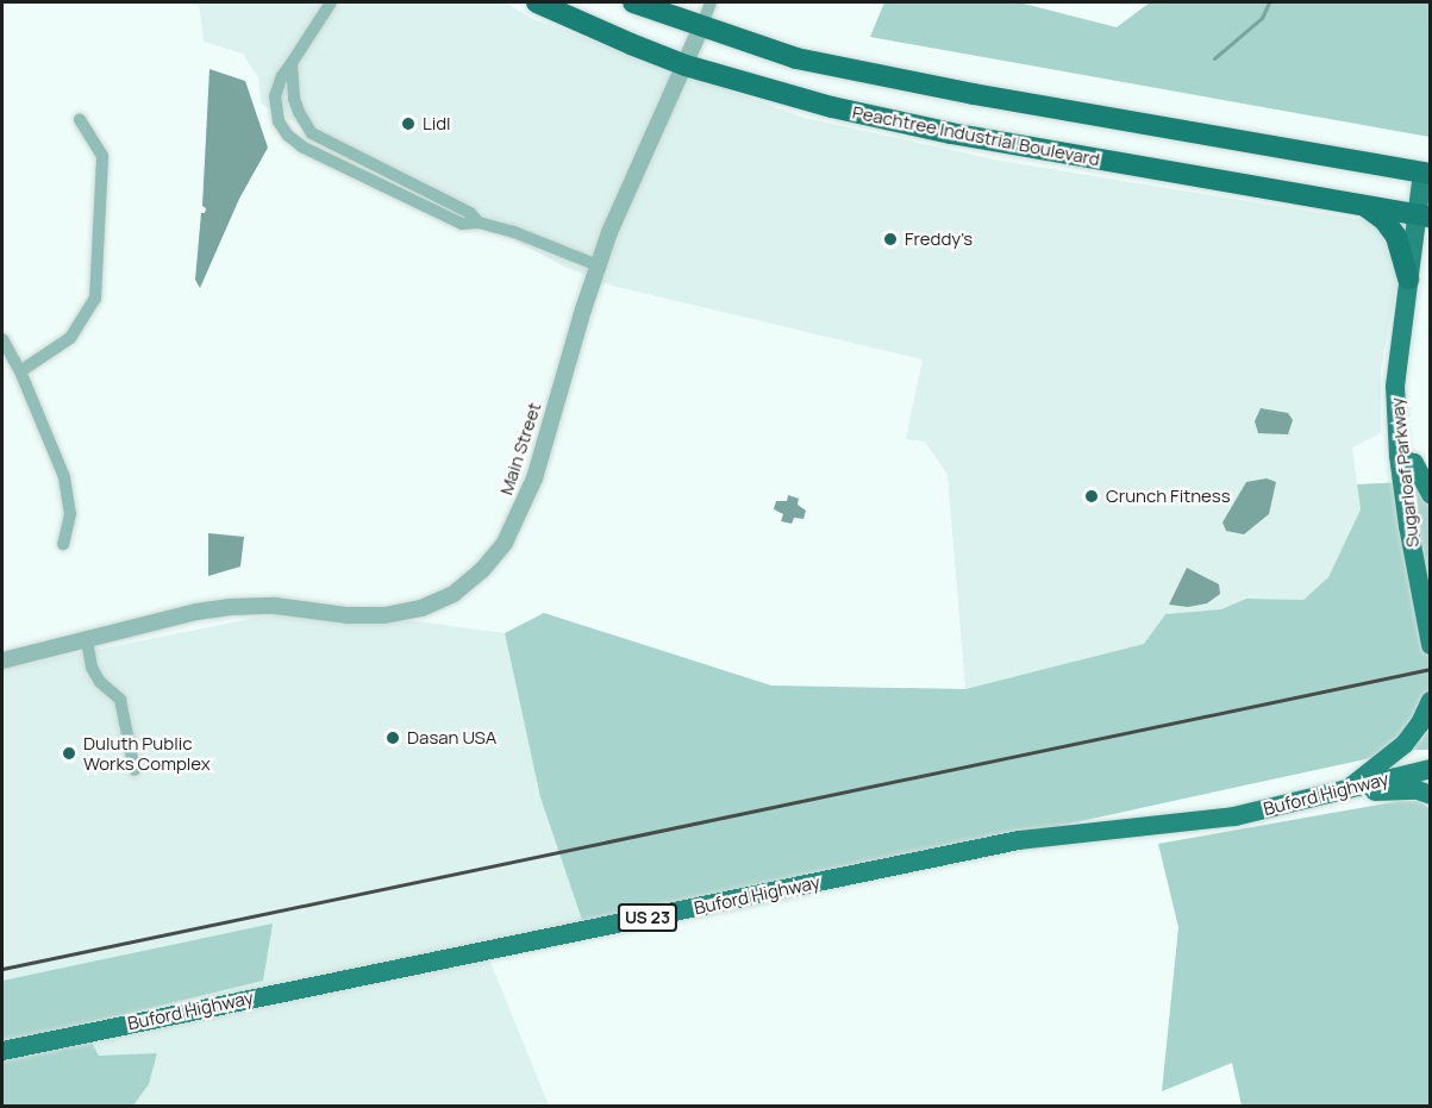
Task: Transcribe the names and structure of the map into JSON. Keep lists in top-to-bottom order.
{
  "streets": {
    "highway": ["Peachtree Industrial Boulevard"],
    "main road": ["Sugarloaf Parkway", "Buford Highway", "US 23"],
    "street": ["Main Street"]
  },
  "crossings": [
    ["Peachtree Industrial Boulevard", "Main Street"],
    ["Peachtree Industrial Boulevard", "Sugarloaf Parkway"]
  ],
  "places": [
    "Lidl",
    "Freddy's",
    "Crunch Fitness",
    "Dasan USA",
    "Duluth Public Works Complex"
  ]
}
